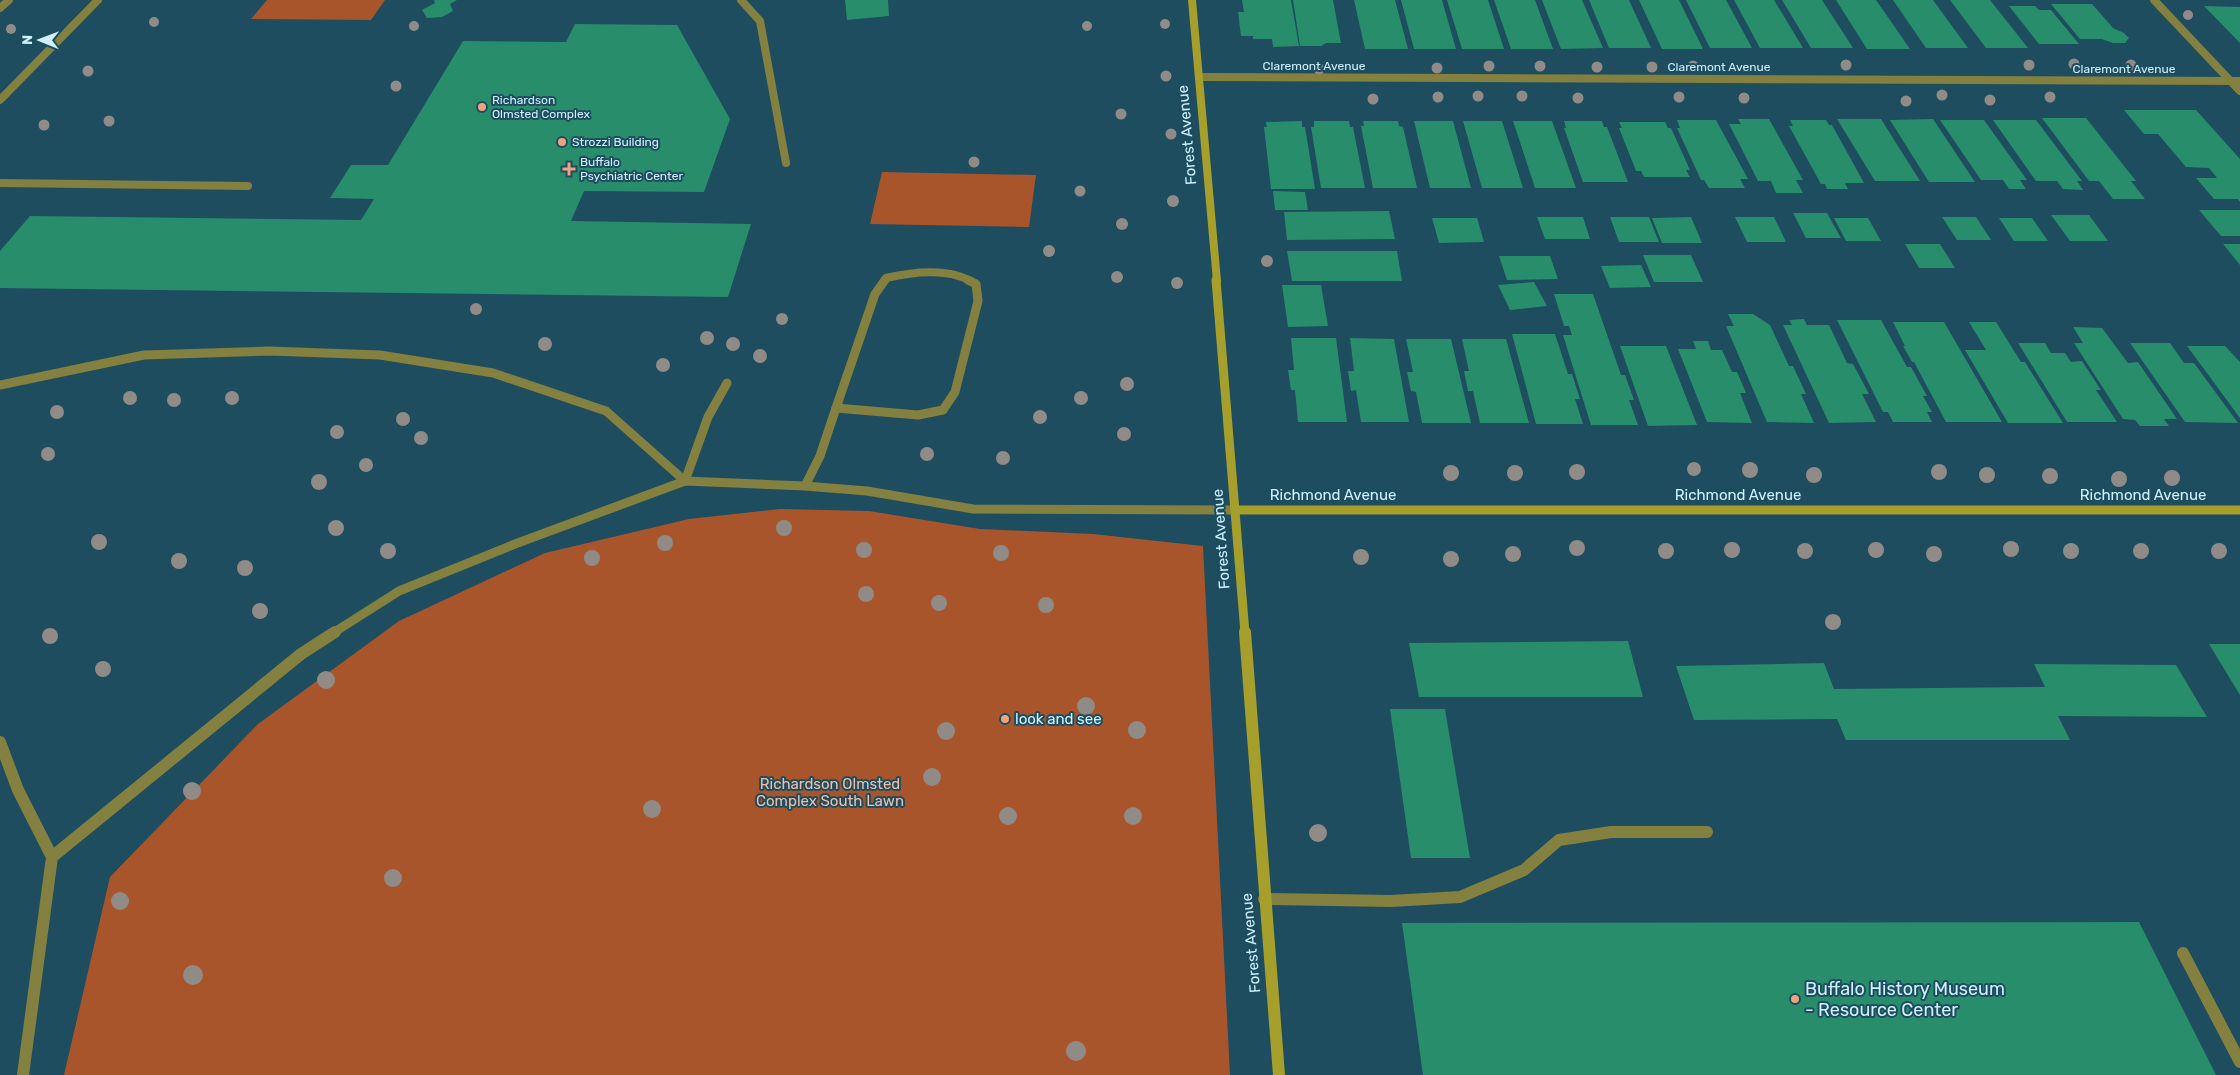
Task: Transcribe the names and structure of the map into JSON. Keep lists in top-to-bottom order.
{
  "streets": {
    "street": ["Claremont Avenue", "Forest Avenue", "Richmond Avenue"]
  },
  "crossings": [
    ["Claremont Avenue", "Forest Avenue"],
    ["Forest Avenue", "Richmond Avenue"]
  ],
  "parks": ["Richardson Olmsted Complex South Lawn"],
  "places": {
    "other": [
      "Richardson Olmsted Complex",
      "Strozzi Building",
      "look and see",
      "Buffalo History Museum - Resource Center"
    ],
    "health": ["Buffalo Psychiatric Center"]
  },
  "north": "left"
}
